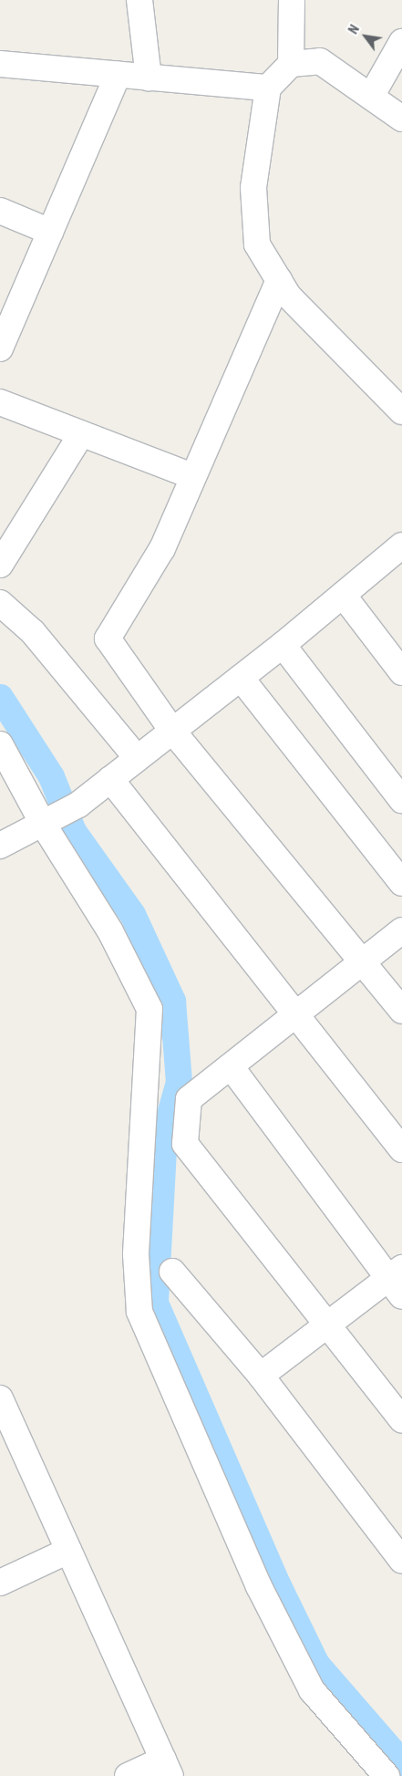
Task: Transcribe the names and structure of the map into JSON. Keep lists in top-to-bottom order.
{
  "north": "top left"
}
